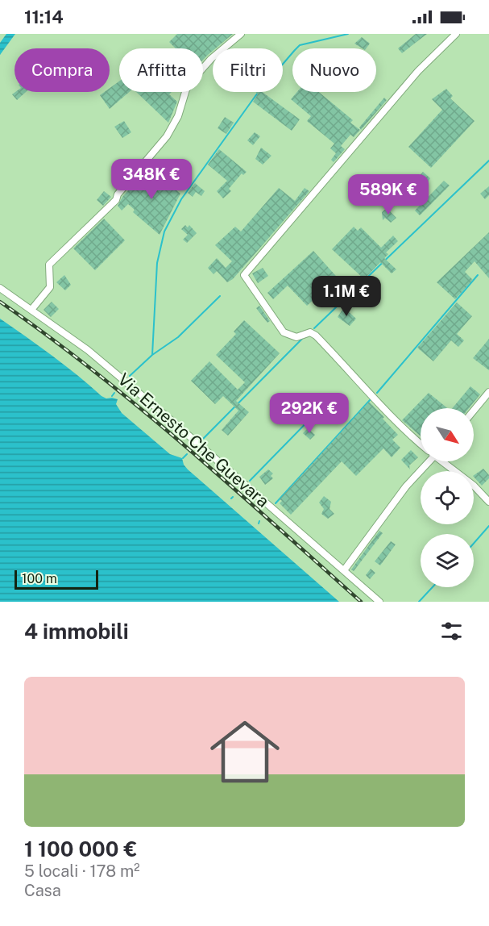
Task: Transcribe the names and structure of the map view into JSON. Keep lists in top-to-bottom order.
{
  "streets": {
    "street": ["Via Ernesto Che Guevara"]
  },
  "scale_bar": "100 m",
  "north": "bottom right",
  "page": {
    "status": "11:14",
    "chip": [
      "Compra",
      "Affitta",
      "Filtri",
      "Nuovo"
    ],
    "price": [
      "348K €",
      "589K €",
      "1.1M €",
      "292K €"
    ],
    "scale": "100 m",
    "heading": "4 immobili",
    "list": [
      {
        "name": "1 100 000 €",
        "note": "5 locali · 178 m² · Casa"
      }
    ]
  }
}
